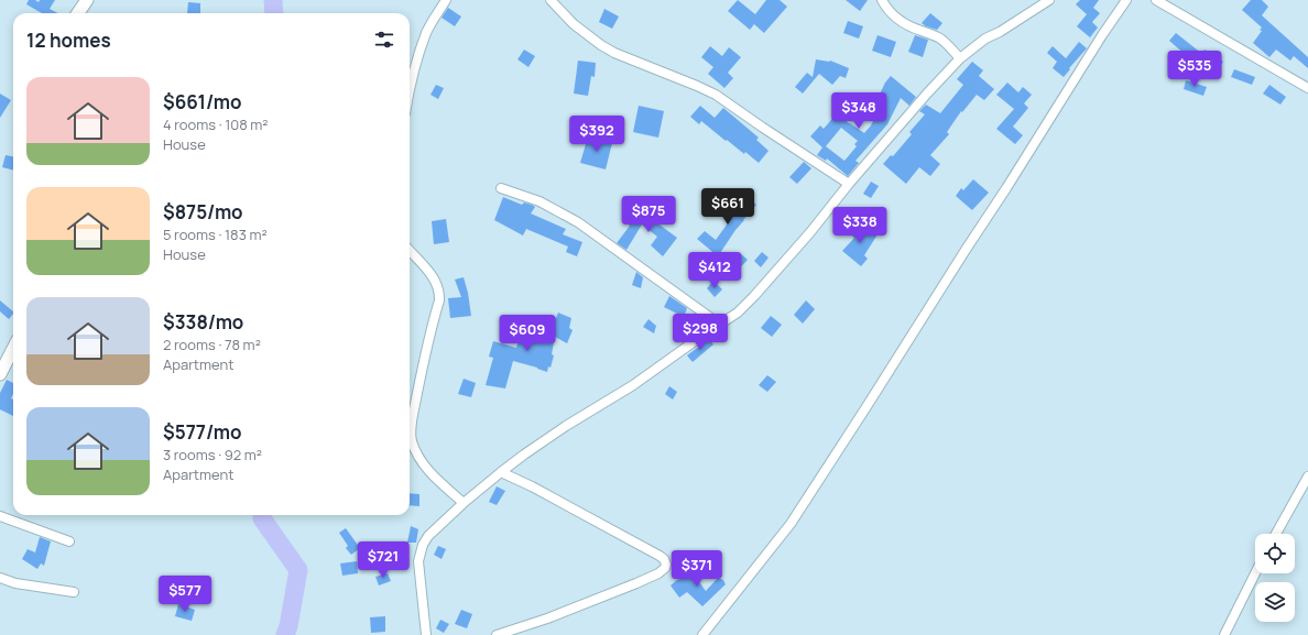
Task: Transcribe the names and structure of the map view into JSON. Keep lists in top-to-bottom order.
{
  "page": {
    "heading": "12 homes",
    "price": [
      "$535",
      "$348",
      "$392",
      "$661",
      "$875",
      "$338",
      "$412",
      "$298",
      "$609",
      "$721",
      "$371",
      "$577"
    ],
    "list": [
      {
        "name": "$661/mo",
        "note": "4 rooms · 108 m² · House"
      },
      {
        "name": "$875/mo",
        "note": "5 rooms · 183 m² · House"
      },
      {
        "name": "$338/mo",
        "note": "2 rooms · 78 m² · Apartment"
      },
      {
        "name": "$577/mo",
        "note": "3 rooms · 92 m² · Apartment"
      }
    ]
  }
}
